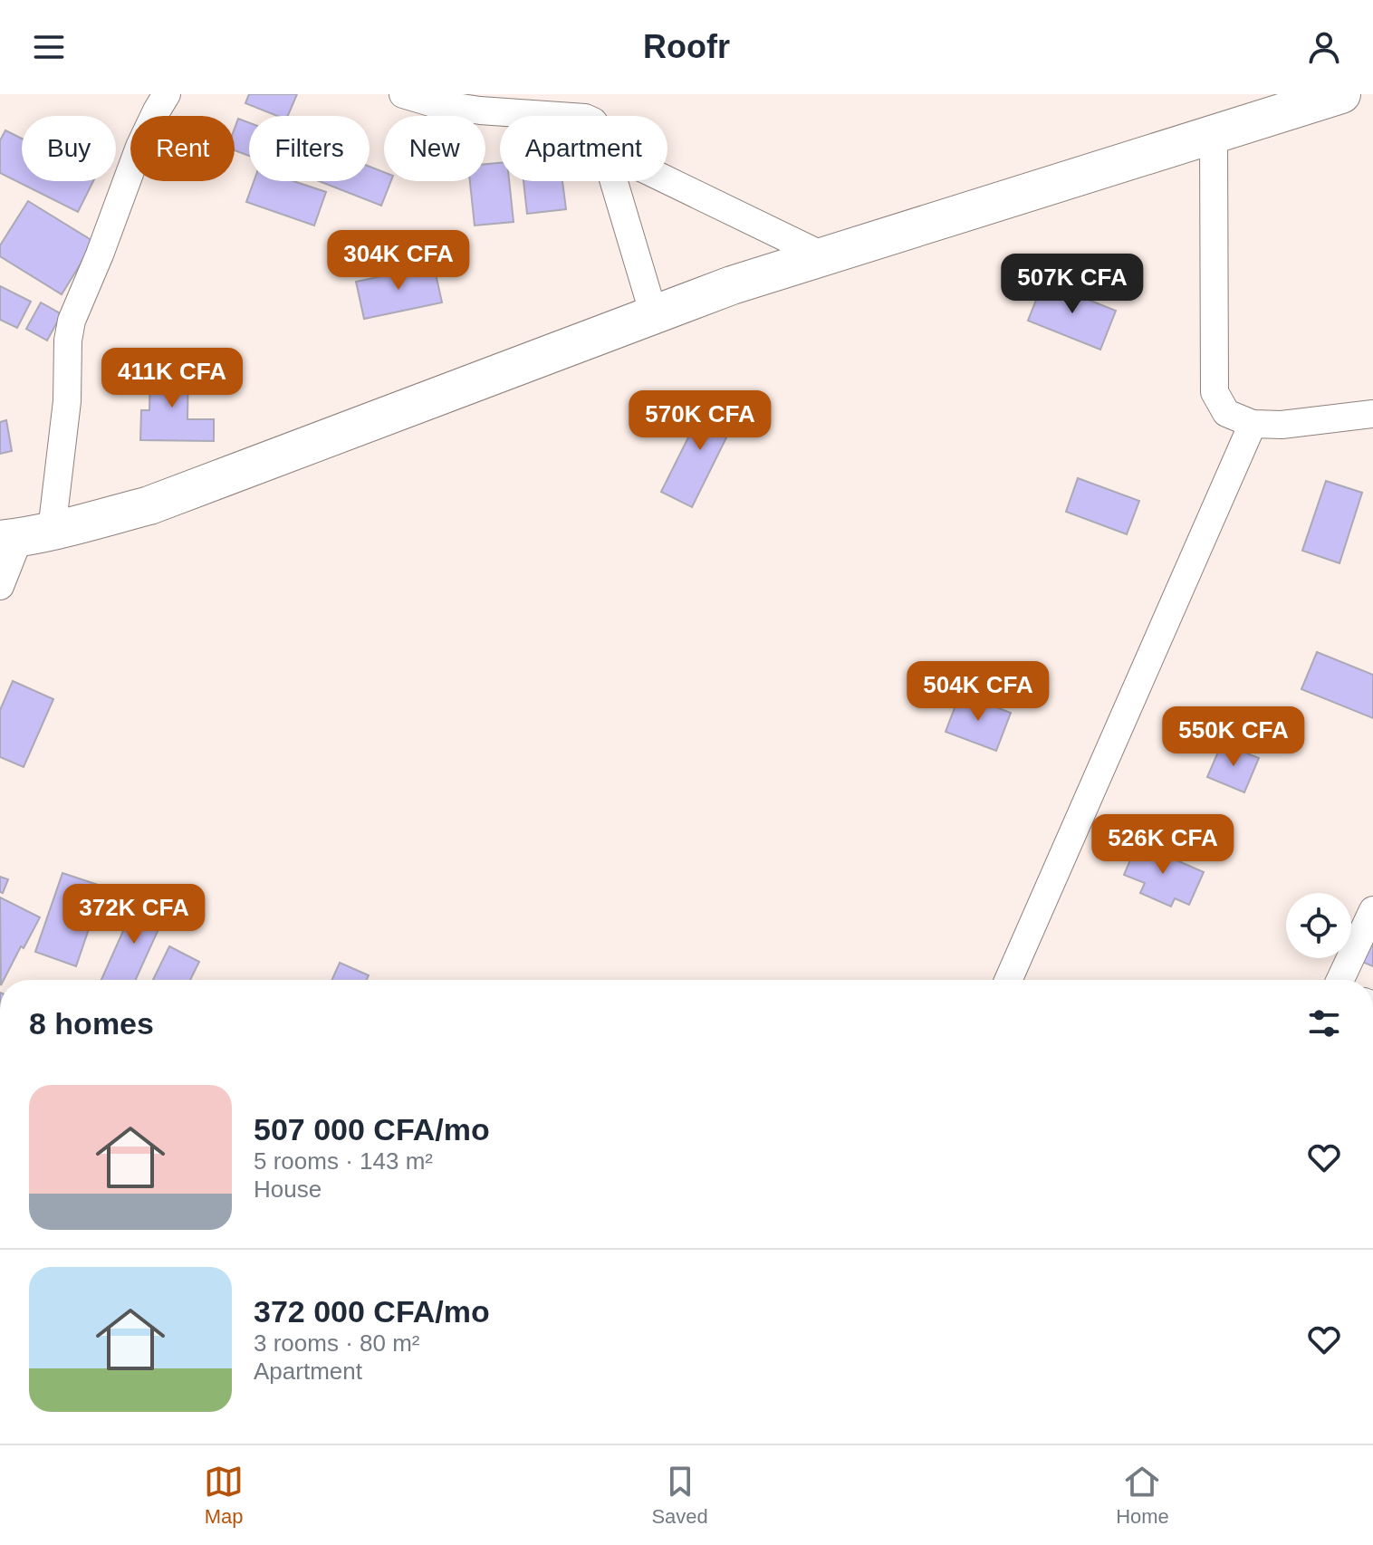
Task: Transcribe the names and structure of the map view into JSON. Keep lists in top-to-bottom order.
{
  "page": {
    "header": "Roofr",
    "chip": [
      "Buy",
      "Rent",
      "Filters",
      "New",
      "Apartment"
    ],
    "price": [
      "304K CFA",
      "507K CFA",
      "411K CFA",
      "570K CFA",
      "504K CFA",
      "550K CFA",
      "526K CFA",
      "372K CFA"
    ],
    "heading": "8 homes",
    "list": [
      {
        "name": "507 000 CFA/mo",
        "note": "5 rooms · 143 m² · House"
      },
      {
        "name": "372 000 CFA/mo",
        "note": "3 rooms · 80 m² · Apartment"
      }
    ],
    "tabs": ["Map", "Saved", "Home"]
  }
}
